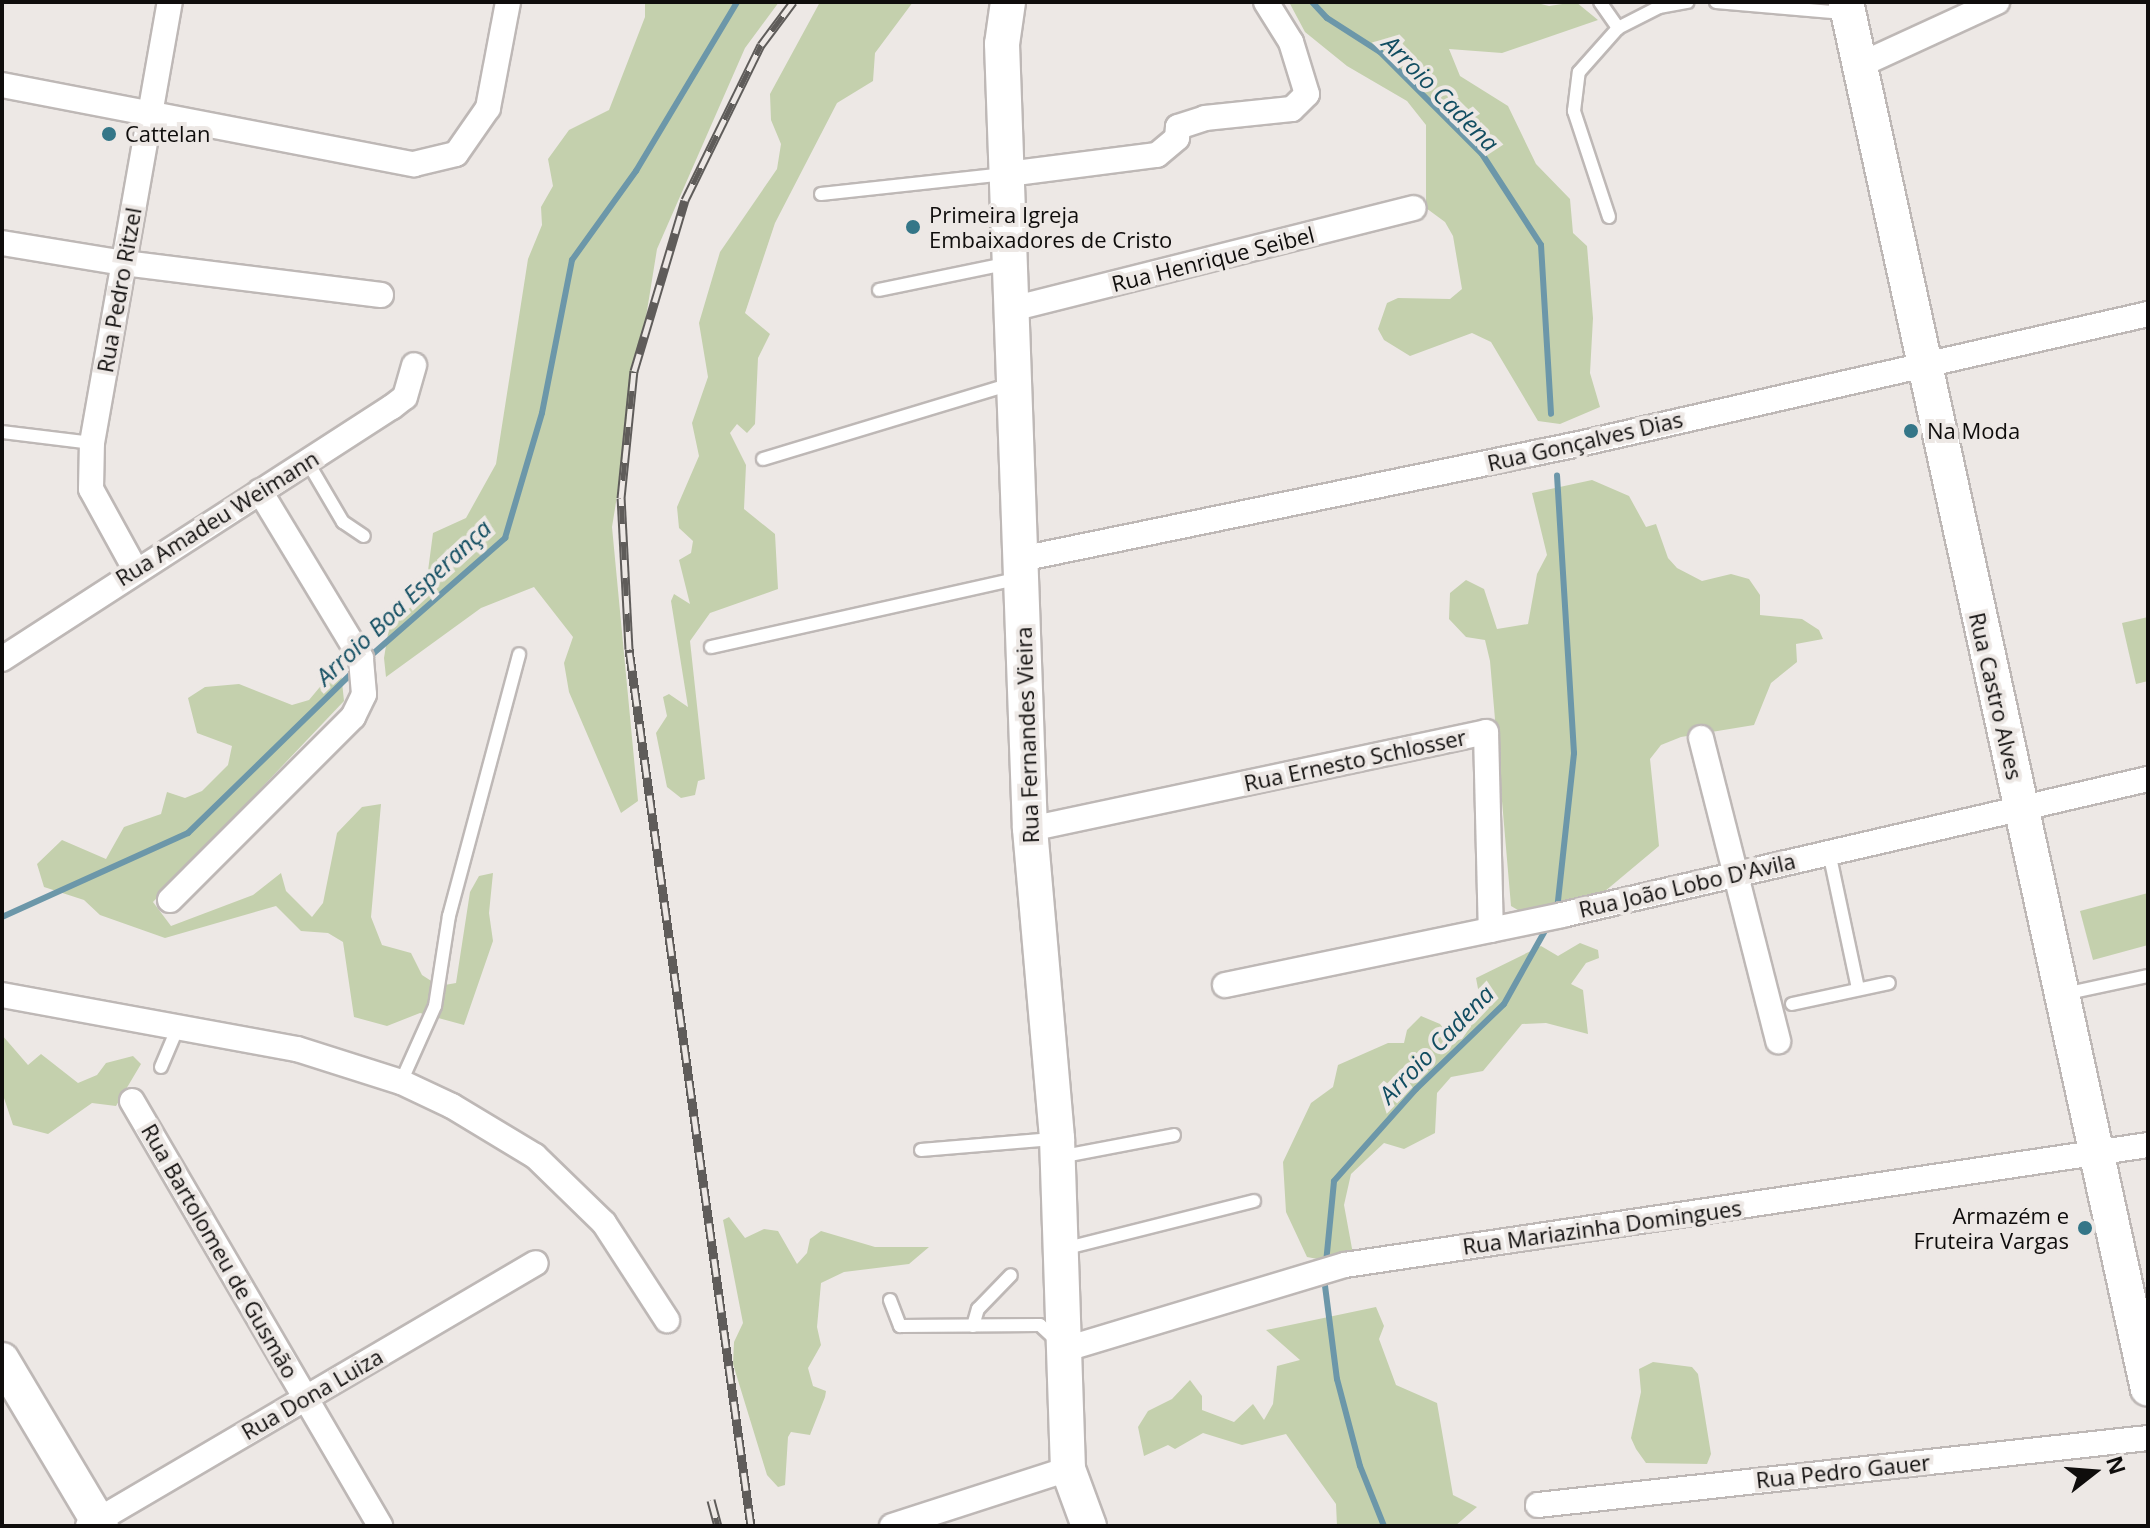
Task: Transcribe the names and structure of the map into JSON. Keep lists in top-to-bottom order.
{
  "streets": {
    "street": [
      "Rua Henrique Seibel",
      "Rua Pedro Ritzel",
      "Rua Gonçalves Dias",
      "Rua Amadeu Weimann",
      "Rua Castro Alves",
      "Rua Fernandes Vieira",
      "Rua Ernesto Schlosser",
      "Rua João Lobo D'Avila",
      "Rua Mariazinha Domingues",
      "Rua Bartolomeu de Gusmão",
      "Rua Dona Luiza",
      "Rua Pedro Gauer"
    ]
  },
  "crossings": [
    ["Rua Henrique Seibel", "Rua Fernandes Vieira"],
    ["Rua Pedro Ritzel", "Rua Amadeu Weimann"],
    ["Rua Gonçalves Dias", "Rua Castro Alves"],
    ["Rua Gonçalves Dias", "Rua Fernandes Vieira"],
    ["Rua Castro Alves", "Rua João Lobo D'Avila"],
    ["Rua Castro Alves", "Rua Mariazinha Domingues"],
    ["Rua Fernandes Vieira", "Rua Ernesto Schlosser"],
    ["Rua Fernandes Vieira", "Rua Mariazinha Domingues"],
    ["Rua Ernesto Schlosser", "Rua João Lobo D'Avila"],
    ["Rua Bartolomeu de Gusmão", "Rua Dona Luiza"]
  ],
  "water": ["Arroio Cadena", "Arroio Boa Esperança"],
  "places": [
    "Cattelan",
    "Primeira Igreja Embaixadores de Cristo",
    "Na Moda",
    "Armazém e Fruteira Vargas"
  ],
  "north": "right"
}
